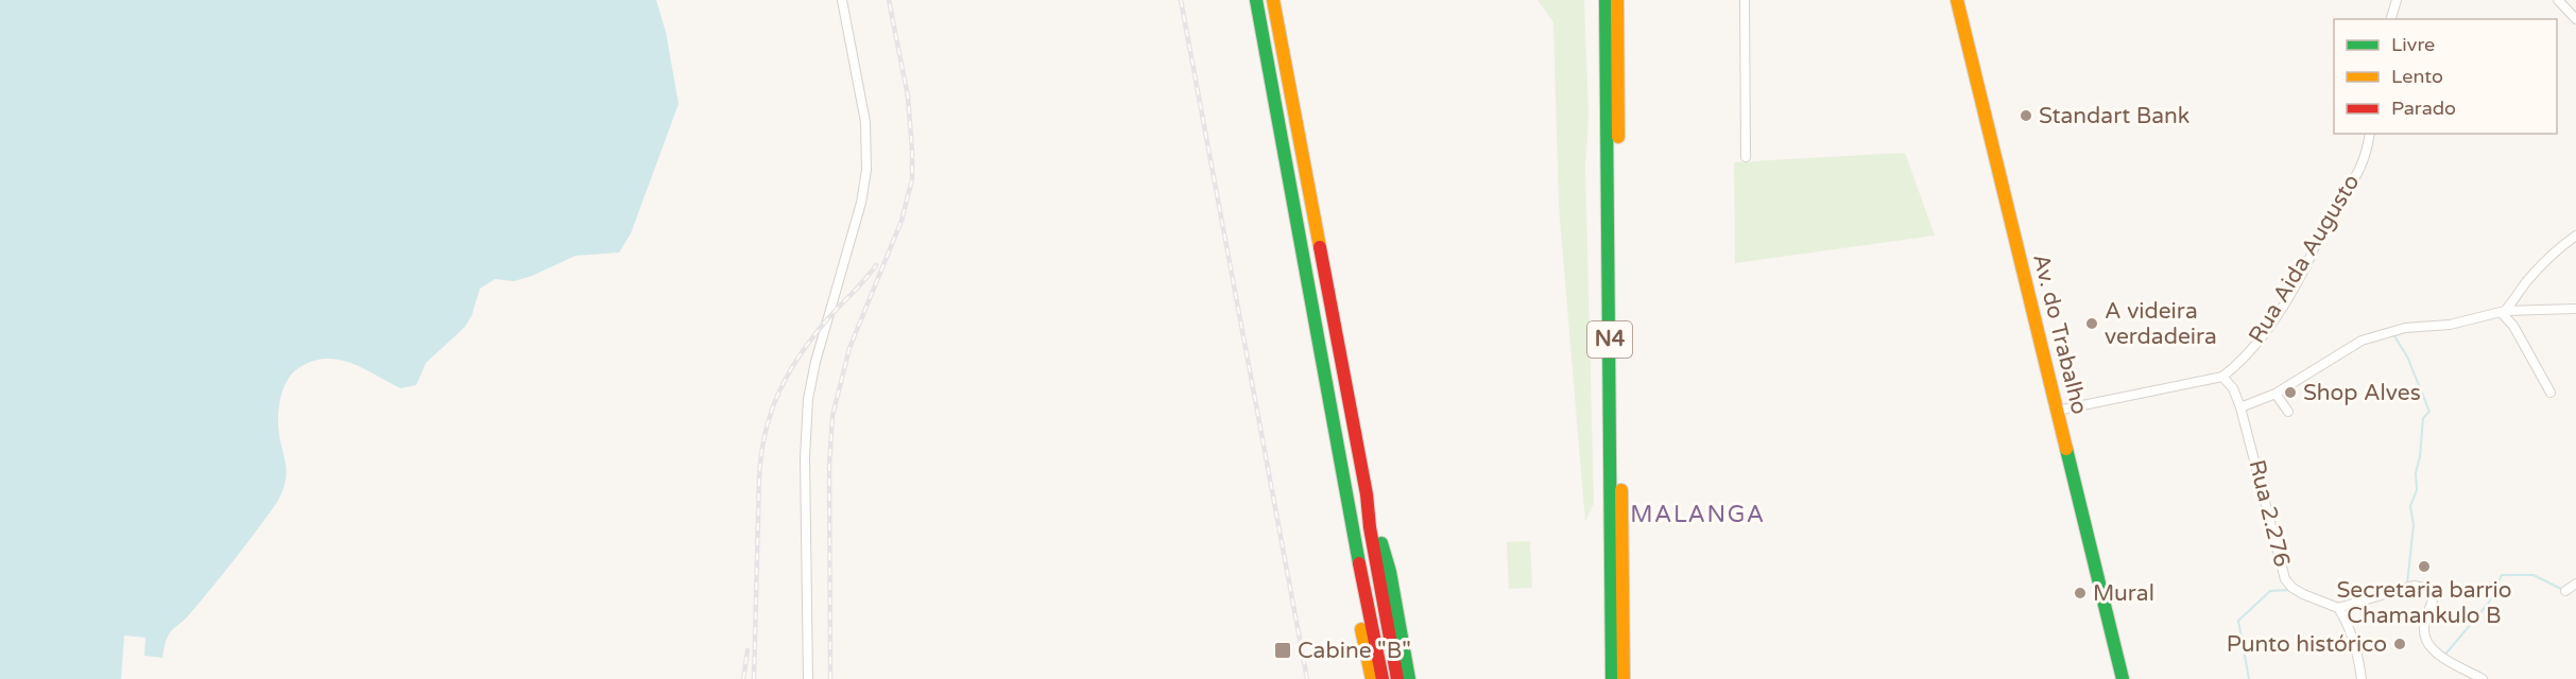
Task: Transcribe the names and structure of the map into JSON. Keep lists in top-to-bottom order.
{
  "streets": {
    "main road": ["Av. do Trabalho", "N4"],
    "street": ["Rua Aida Augusto", "Rua 2.276"]
  },
  "crossings": [
    ["Rua Aida Augusto", "Rua 2.276"]
  ],
  "districts": ["MALANGA"],
  "places": {
    "other": [
      "Standart Bank",
      "A videira verdadeira",
      "Shop Alves",
      "Secretaria barrio Chamankulo B",
      "Mural",
      "Punto histórico"
    ],
    "transit": ["Cabine \"B\""]
  },
  "legend": ["Livre", "Lento", "Parado"]
}
